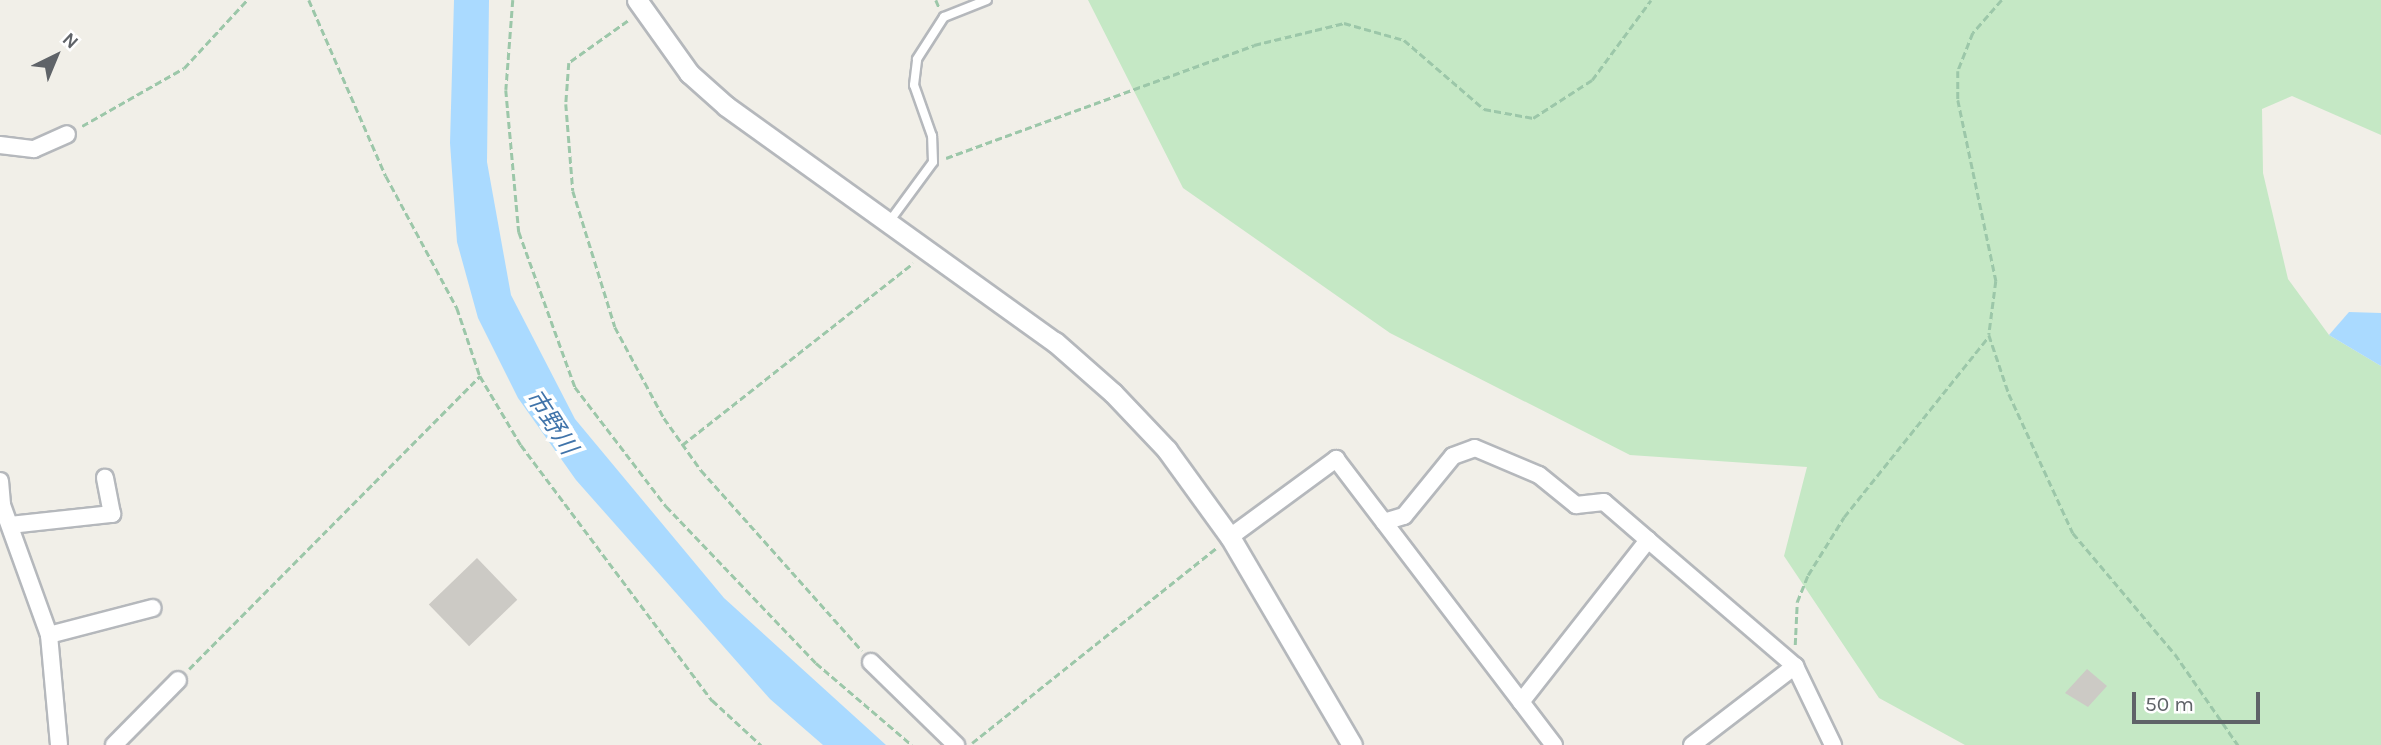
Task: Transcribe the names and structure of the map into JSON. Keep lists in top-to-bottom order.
{
  "water": ["市野川"],
  "scale_bar": "50 m",
  "north": "top right"
}
